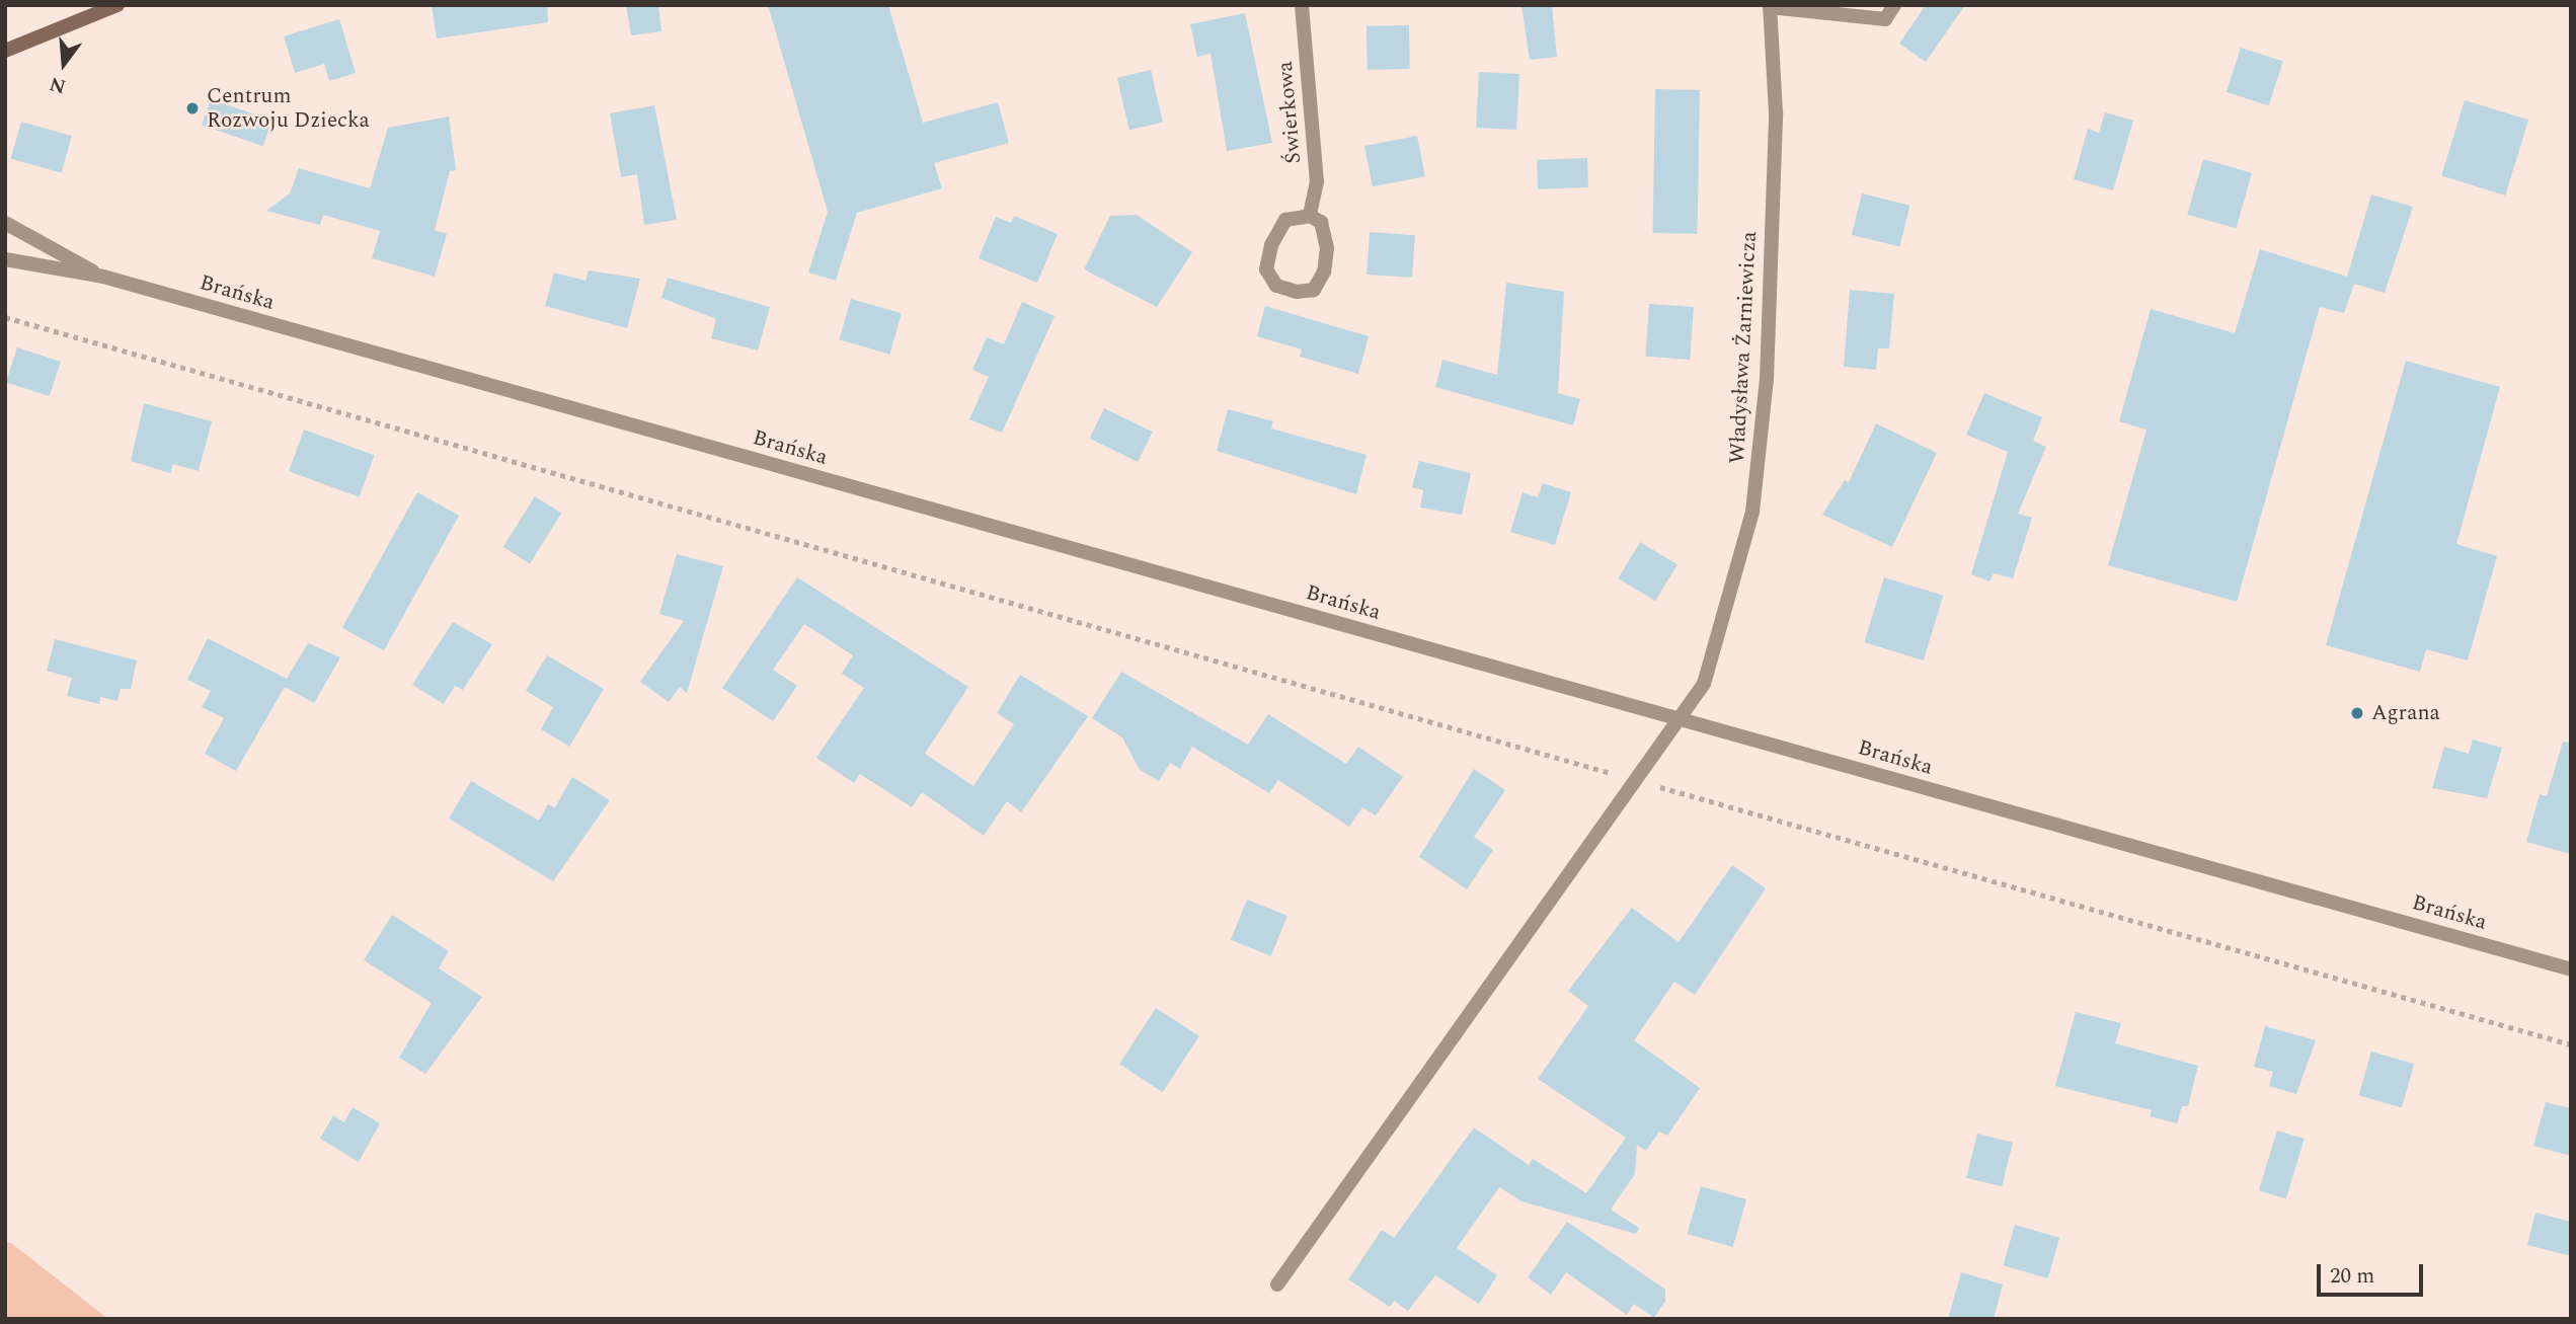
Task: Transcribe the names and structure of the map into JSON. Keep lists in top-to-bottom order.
{
  "streets": {
    "street": ["Świerkowa", "Brańska", "Władysława Żarniewicza"]
  },
  "crossings": [
    ["Brańska", "Władysława Żarniewicza"]
  ],
  "places": ["Centrum Rozwoju Dziecka", "Agrana"],
  "scale_bar": "20 m",
  "north": "bottom"
}
